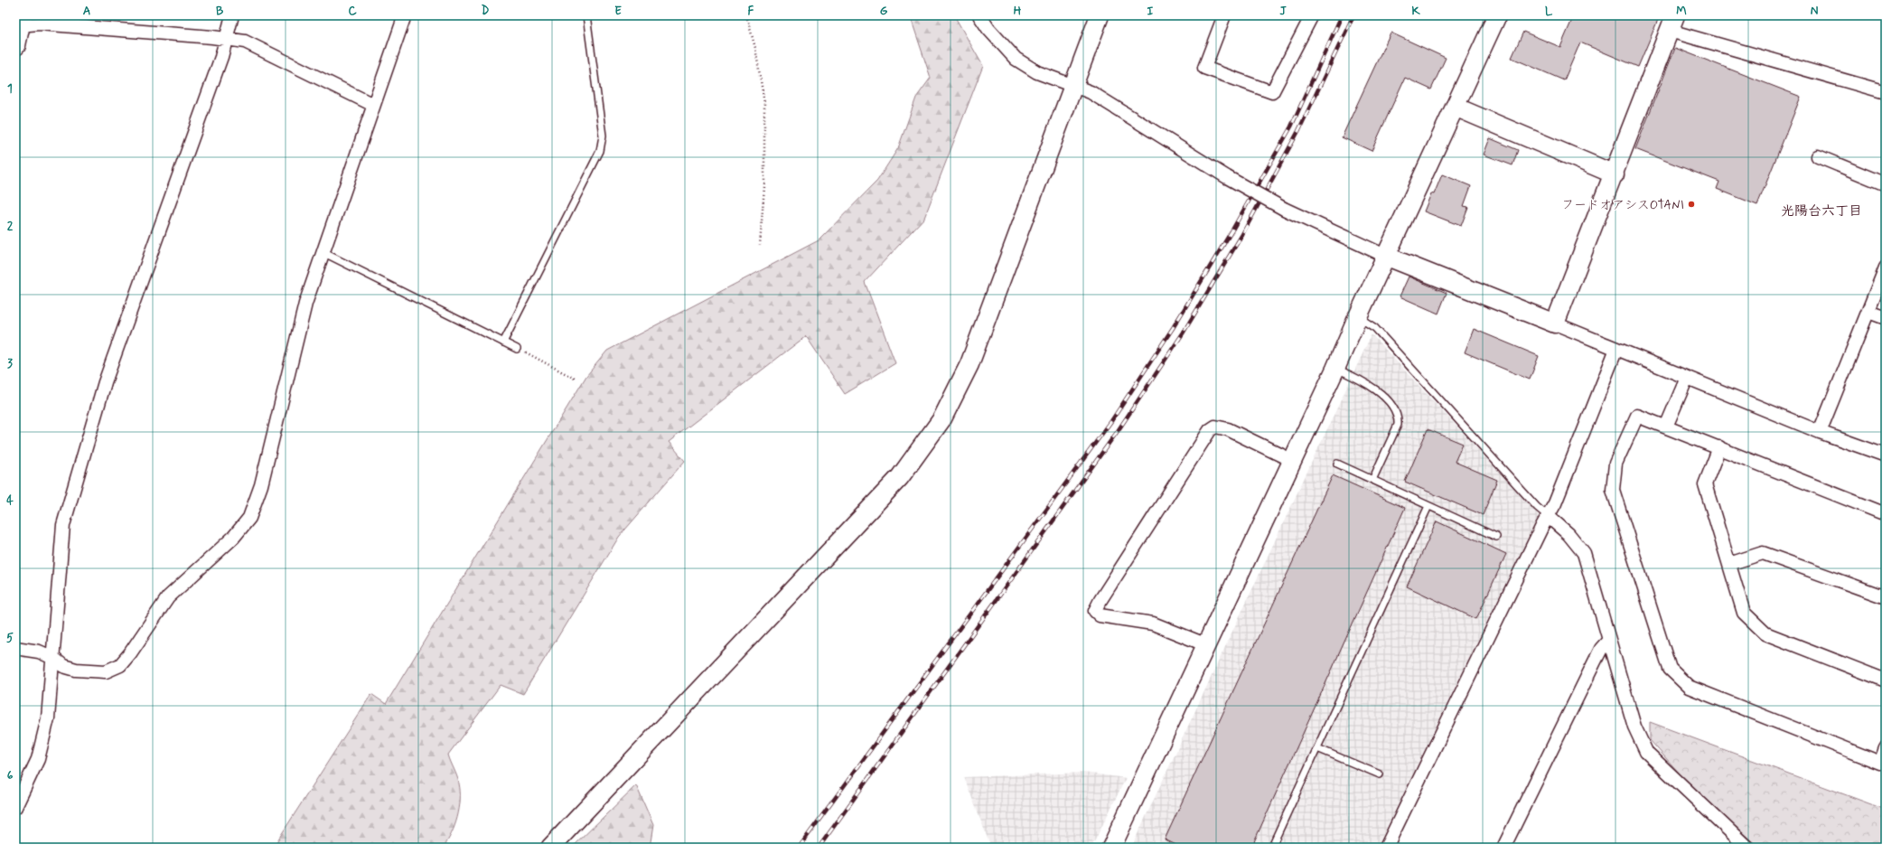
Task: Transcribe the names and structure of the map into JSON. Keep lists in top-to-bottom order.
{
  "districts": ["光陽台六丁目"],
  "places": ["フードオアシスOTANI"],
  "grid": {
    "columns": [
      "A",
      "B",
      "C",
      "D",
      "E",
      "F",
      "G",
      "H",
      "I",
      "J",
      "K",
      "L",
      "M",
      "N"
    ],
    "rows": [
      "1",
      "2",
      "3",
      "4",
      "5",
      "6"
    ]
  }
}
